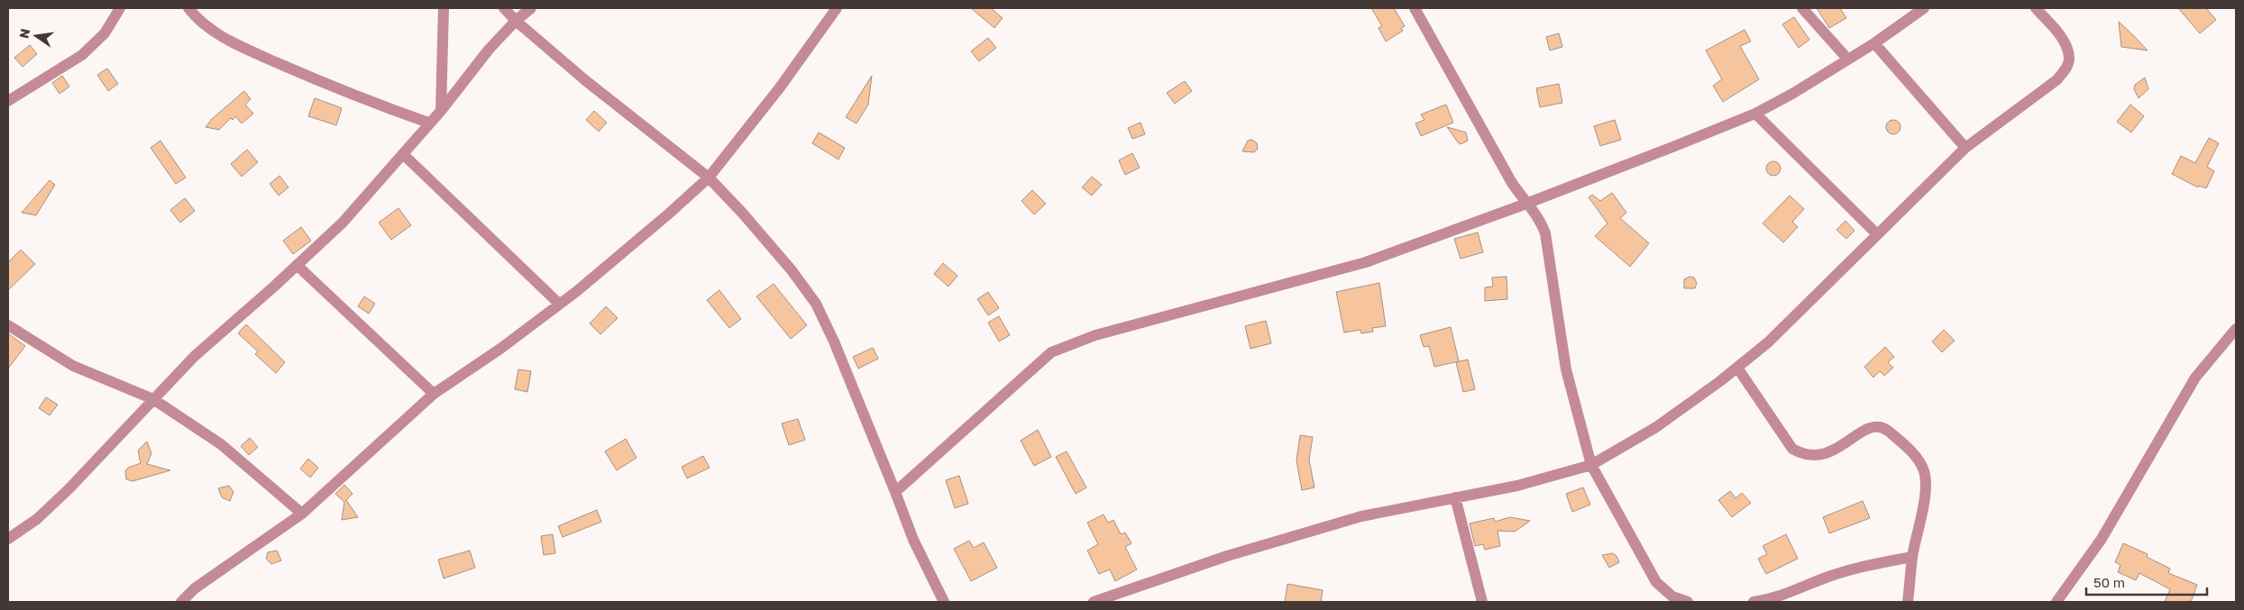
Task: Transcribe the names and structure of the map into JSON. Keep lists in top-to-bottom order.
{
  "scale_bar": "50 m",
  "north": "left"
}
